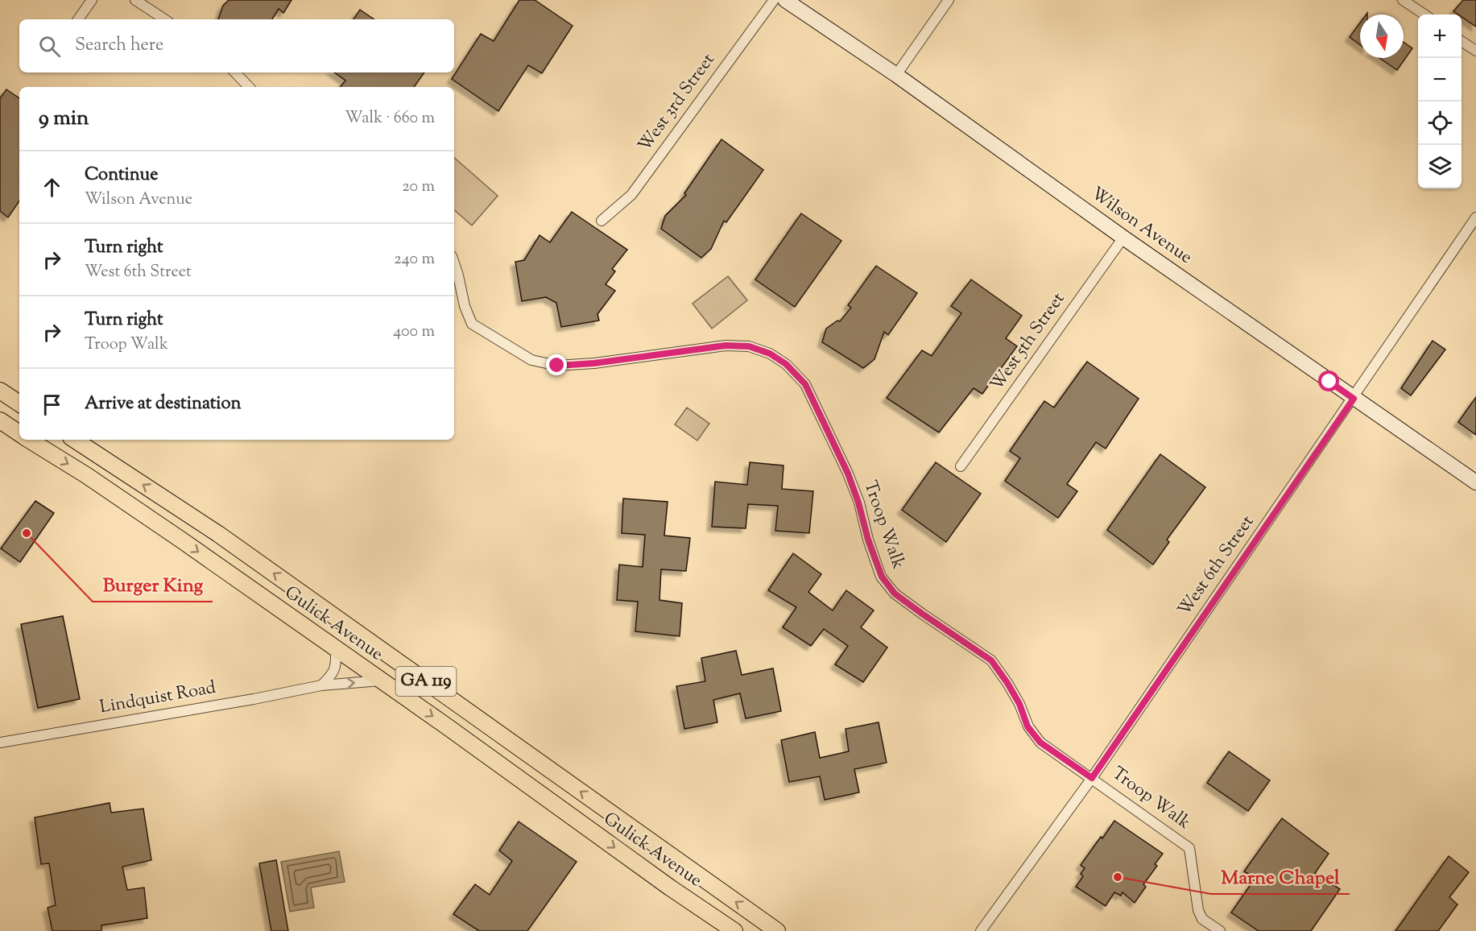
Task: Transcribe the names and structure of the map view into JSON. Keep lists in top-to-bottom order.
{
  "streets": {
    "main road": ["Gulick Avenue", "GA 119"],
    "street": [
      "West 3rd Street",
      "Wilson Avenue",
      "West 5th Street",
      "Troop Walk",
      "West 6th Street",
      "Lindquist Road"
    ]
  },
  "crossings": [
    ["Wilson Avenue", "West 5th Street"],
    ["Wilson Avenue", "West 6th Street"],
    ["Troop Walk", "West 6th Street"],
    ["Gulick Avenue", "Lindquist Road"]
  ],
  "places": ["Burger King", "Marne Chapel"],
  "north": "bottom",
  "page": {
    "map_buttons": ["+", "−"],
    "search": "Search here",
    "heading": ["9 min", "Walk · 660 m"],
    "list": [
      ["Continue", "Wilson Avenue", "20 m"],
      ["Turn right", "West 6th Street", "240 m"],
      ["Turn right", "Troop Walk", "400 m"],
      "Arrive at destination"
    ]
  }
}
